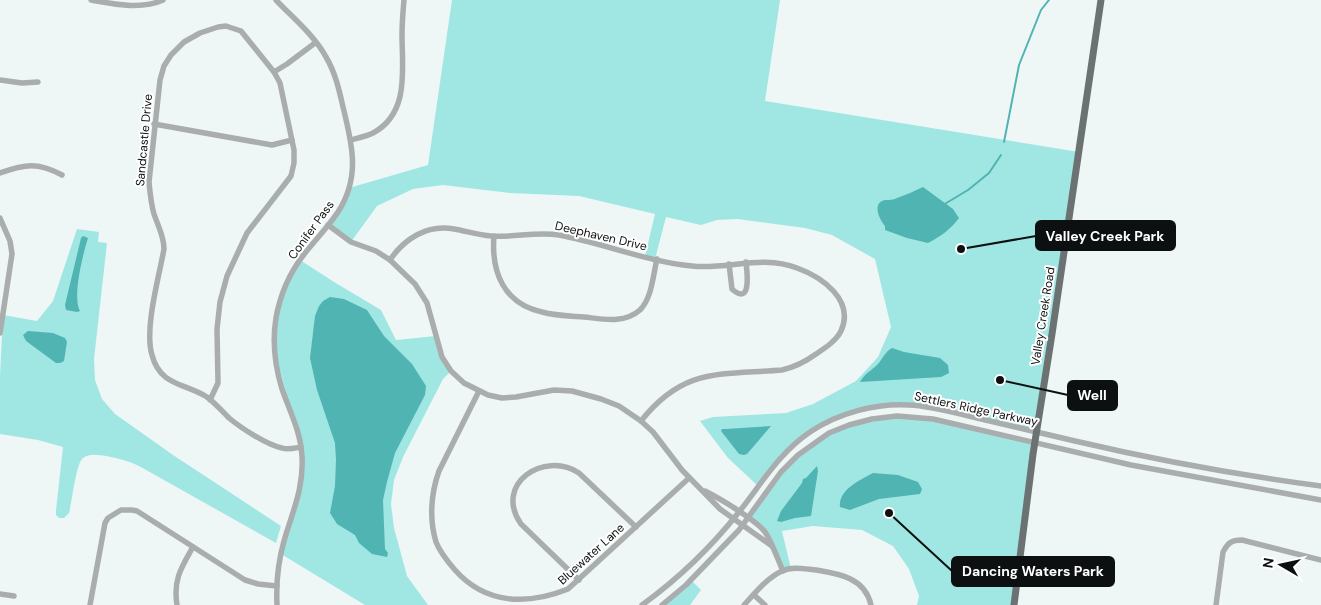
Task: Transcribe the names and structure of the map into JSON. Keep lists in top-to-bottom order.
{
  "streets": {
    "main road": ["Valley Creek Road"],
    "street": [
      "Sandcastle Drive",
      "Conifer Pass",
      "Deephaven Drive",
      "Settlers Ridge Parkway",
      "Bluewater Lane"
    ]
  },
  "crossings": [
    ["Sandcastle Drive", "Conifer Pass"],
    ["Valley Creek Road", "Settlers Ridge Parkway"]
  ],
  "places": ["Valley Creek Park", "Well", "Dancing Waters Park"],
  "north": "left"
}
